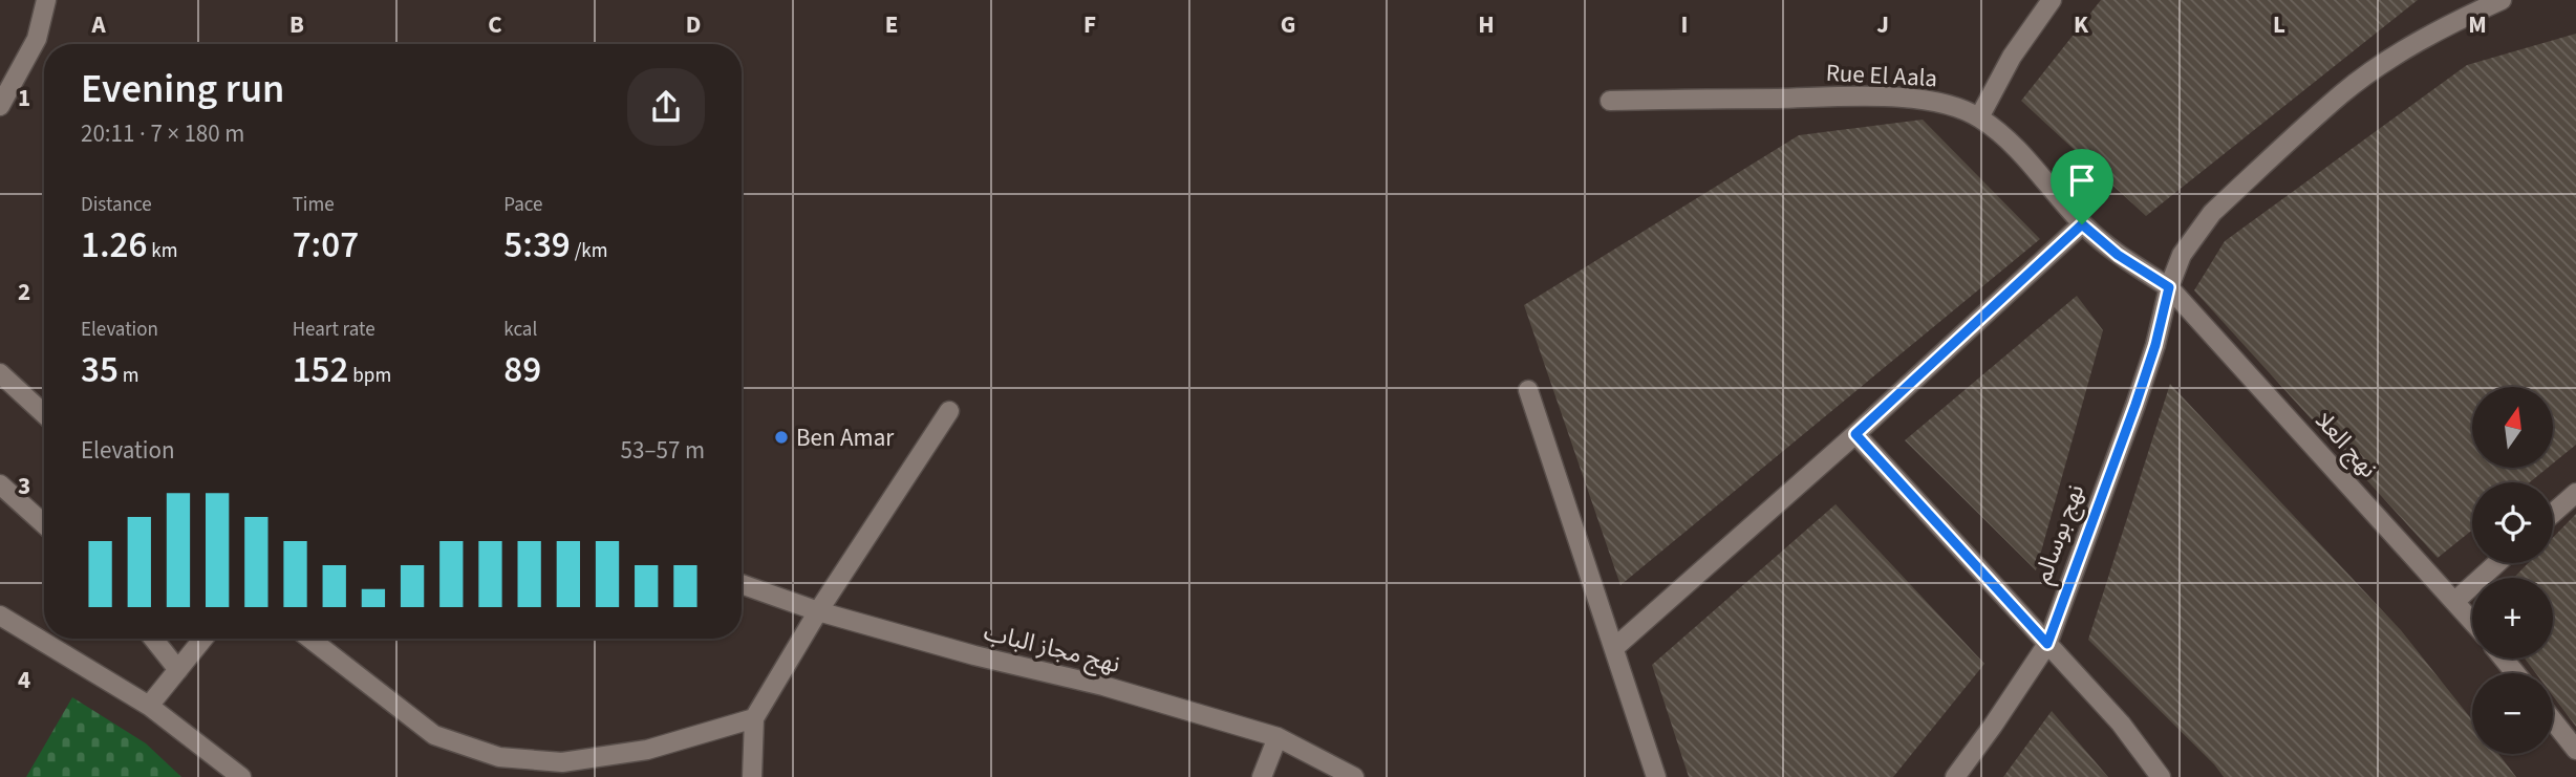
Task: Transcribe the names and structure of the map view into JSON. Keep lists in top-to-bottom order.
{
  "streets": {
    "street": [
      "Rue El Aala",
      "نهج العلا",
      "نهج بوسالم",
      "نهج مجاز الباب"
    ]
  },
  "crossings": [
    ["Rue El Aala", "نهج العلا"],
    ["Rue El Aala", "نهج بوسالم"],
    ["نهج العلا", "نهج بوسالم"]
  ],
  "places": ["Ben Amar"],
  "north": "top",
  "page": {
    "heading": ["Evening run", "20:11 · 7 × 180 m"],
    "stats": [
      ["Distance", "1.26 km"],
      ["Time", "7:07"],
      ["Pace", "5:39 /km"],
      ["Elevation", "35 m"],
      ["Heart rate", "152 bpm"],
      ["kcal", "89"]
    ],
    "map_buttons": ["+", "−"],
    "chart": ["Elevation", "53–57 m"]
  },
  "grid": {
    "columns": [
      "A",
      "B",
      "C",
      "D",
      "E",
      "F",
      "G",
      "H",
      "I",
      "J",
      "K",
      "L",
      "M"
    ],
    "rows": [
      "1",
      "2",
      "3",
      "4"
    ]
  }
}
